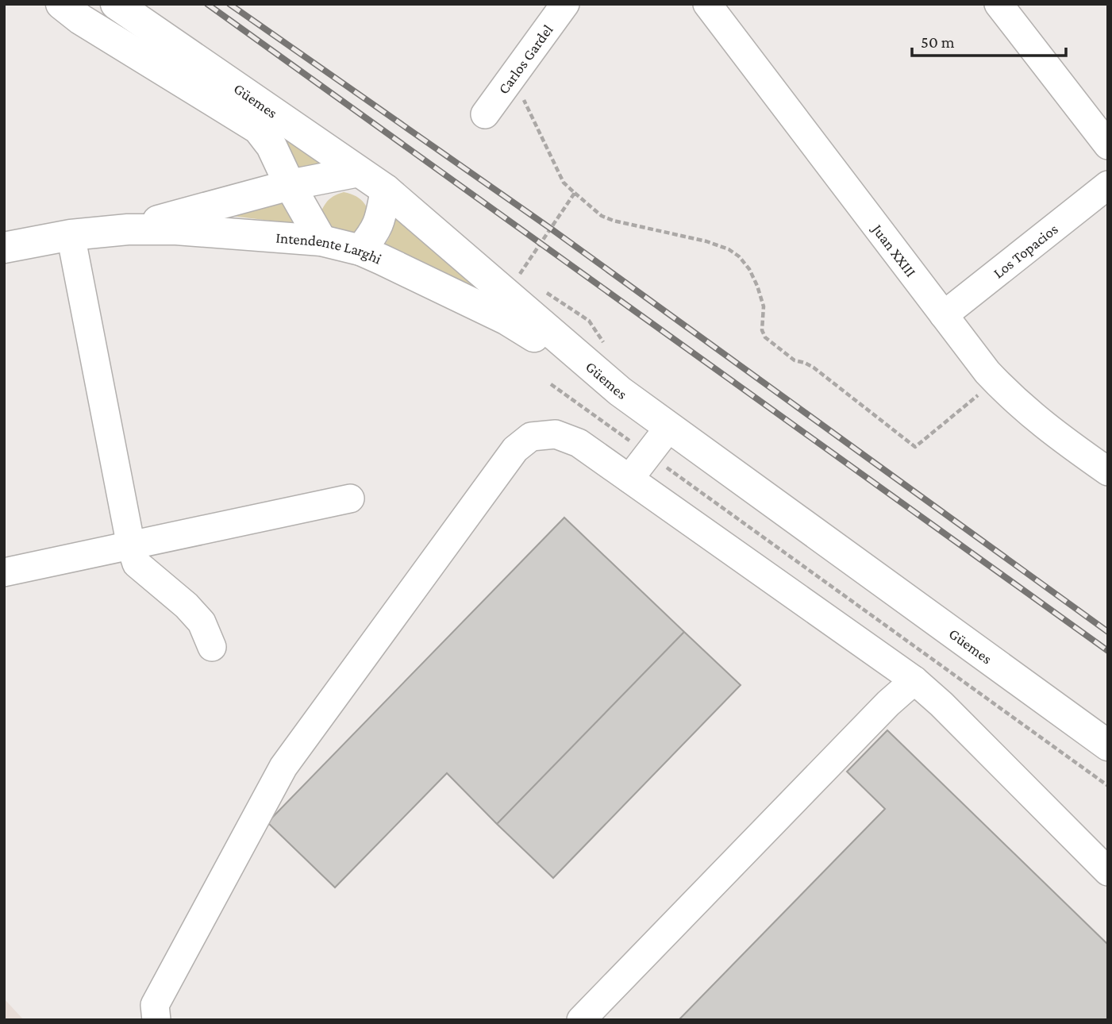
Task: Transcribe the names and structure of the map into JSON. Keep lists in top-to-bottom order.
{
  "streets": {
    "main road": ["Güemes", "Intendente Larghi"],
    "street": ["Carlos Gardel", "Los Topacios", "Juan XXIII"]
  },
  "crossings": [
    ["Güemes", "Intendente Larghi"],
    ["Los Topacios", "Juan XXIII"]
  ],
  "scale_bar": "50 m"
}
